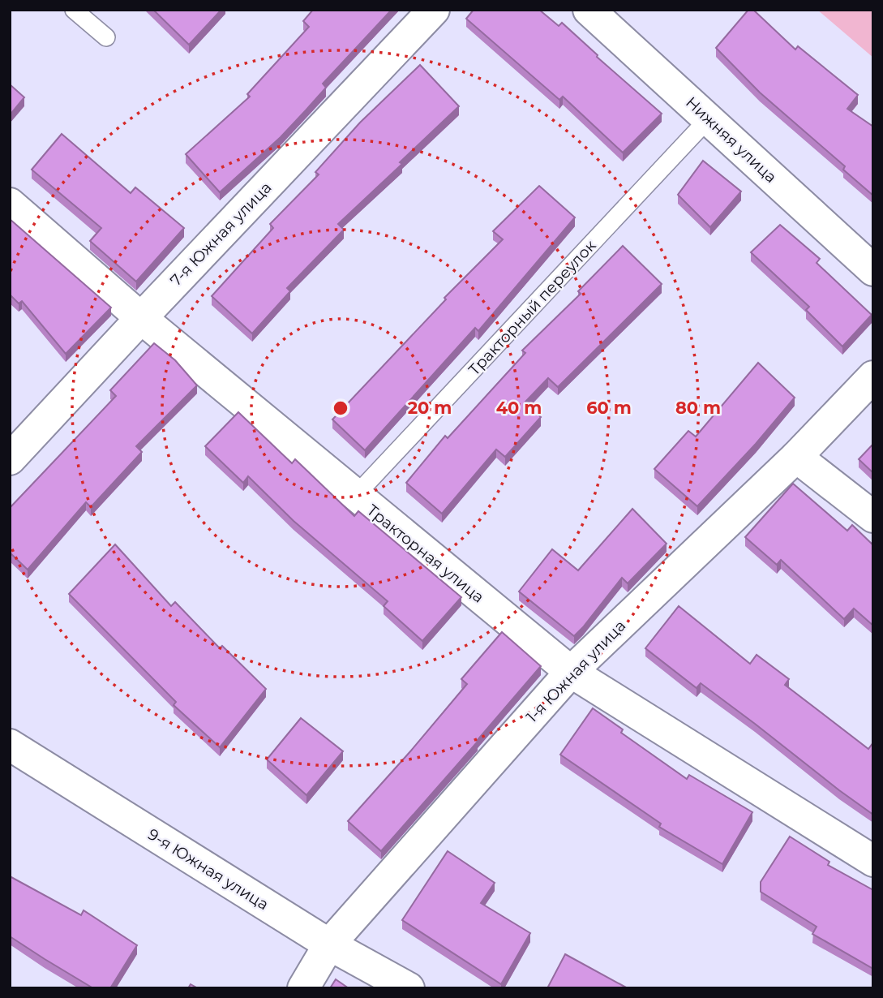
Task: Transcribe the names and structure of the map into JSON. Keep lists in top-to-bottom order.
{
  "streets": {
    "street": [
      "Нижняя улица",
      "7-я Южная улица",
      "Тракторная улица",
      "1-я Южная улица",
      "9-я Южная улица"
    ],
    "lane": ["Тракторный переулок"]
  },
  "crossings": [
    ["Нижняя улица", "Тракторный переулок"],
    ["7-я Южная улица", "Тракторная улица"],
    ["Тракторный переулок", "Тракторная улица"],
    ["Тракторная улица", "1-я Южная улица"],
    ["1-я Южная улица", "9-я Южная улица"]
  ],
  "rings": [
    "20 m",
    "40 m",
    "60 m",
    "80 m"
  ]
}
